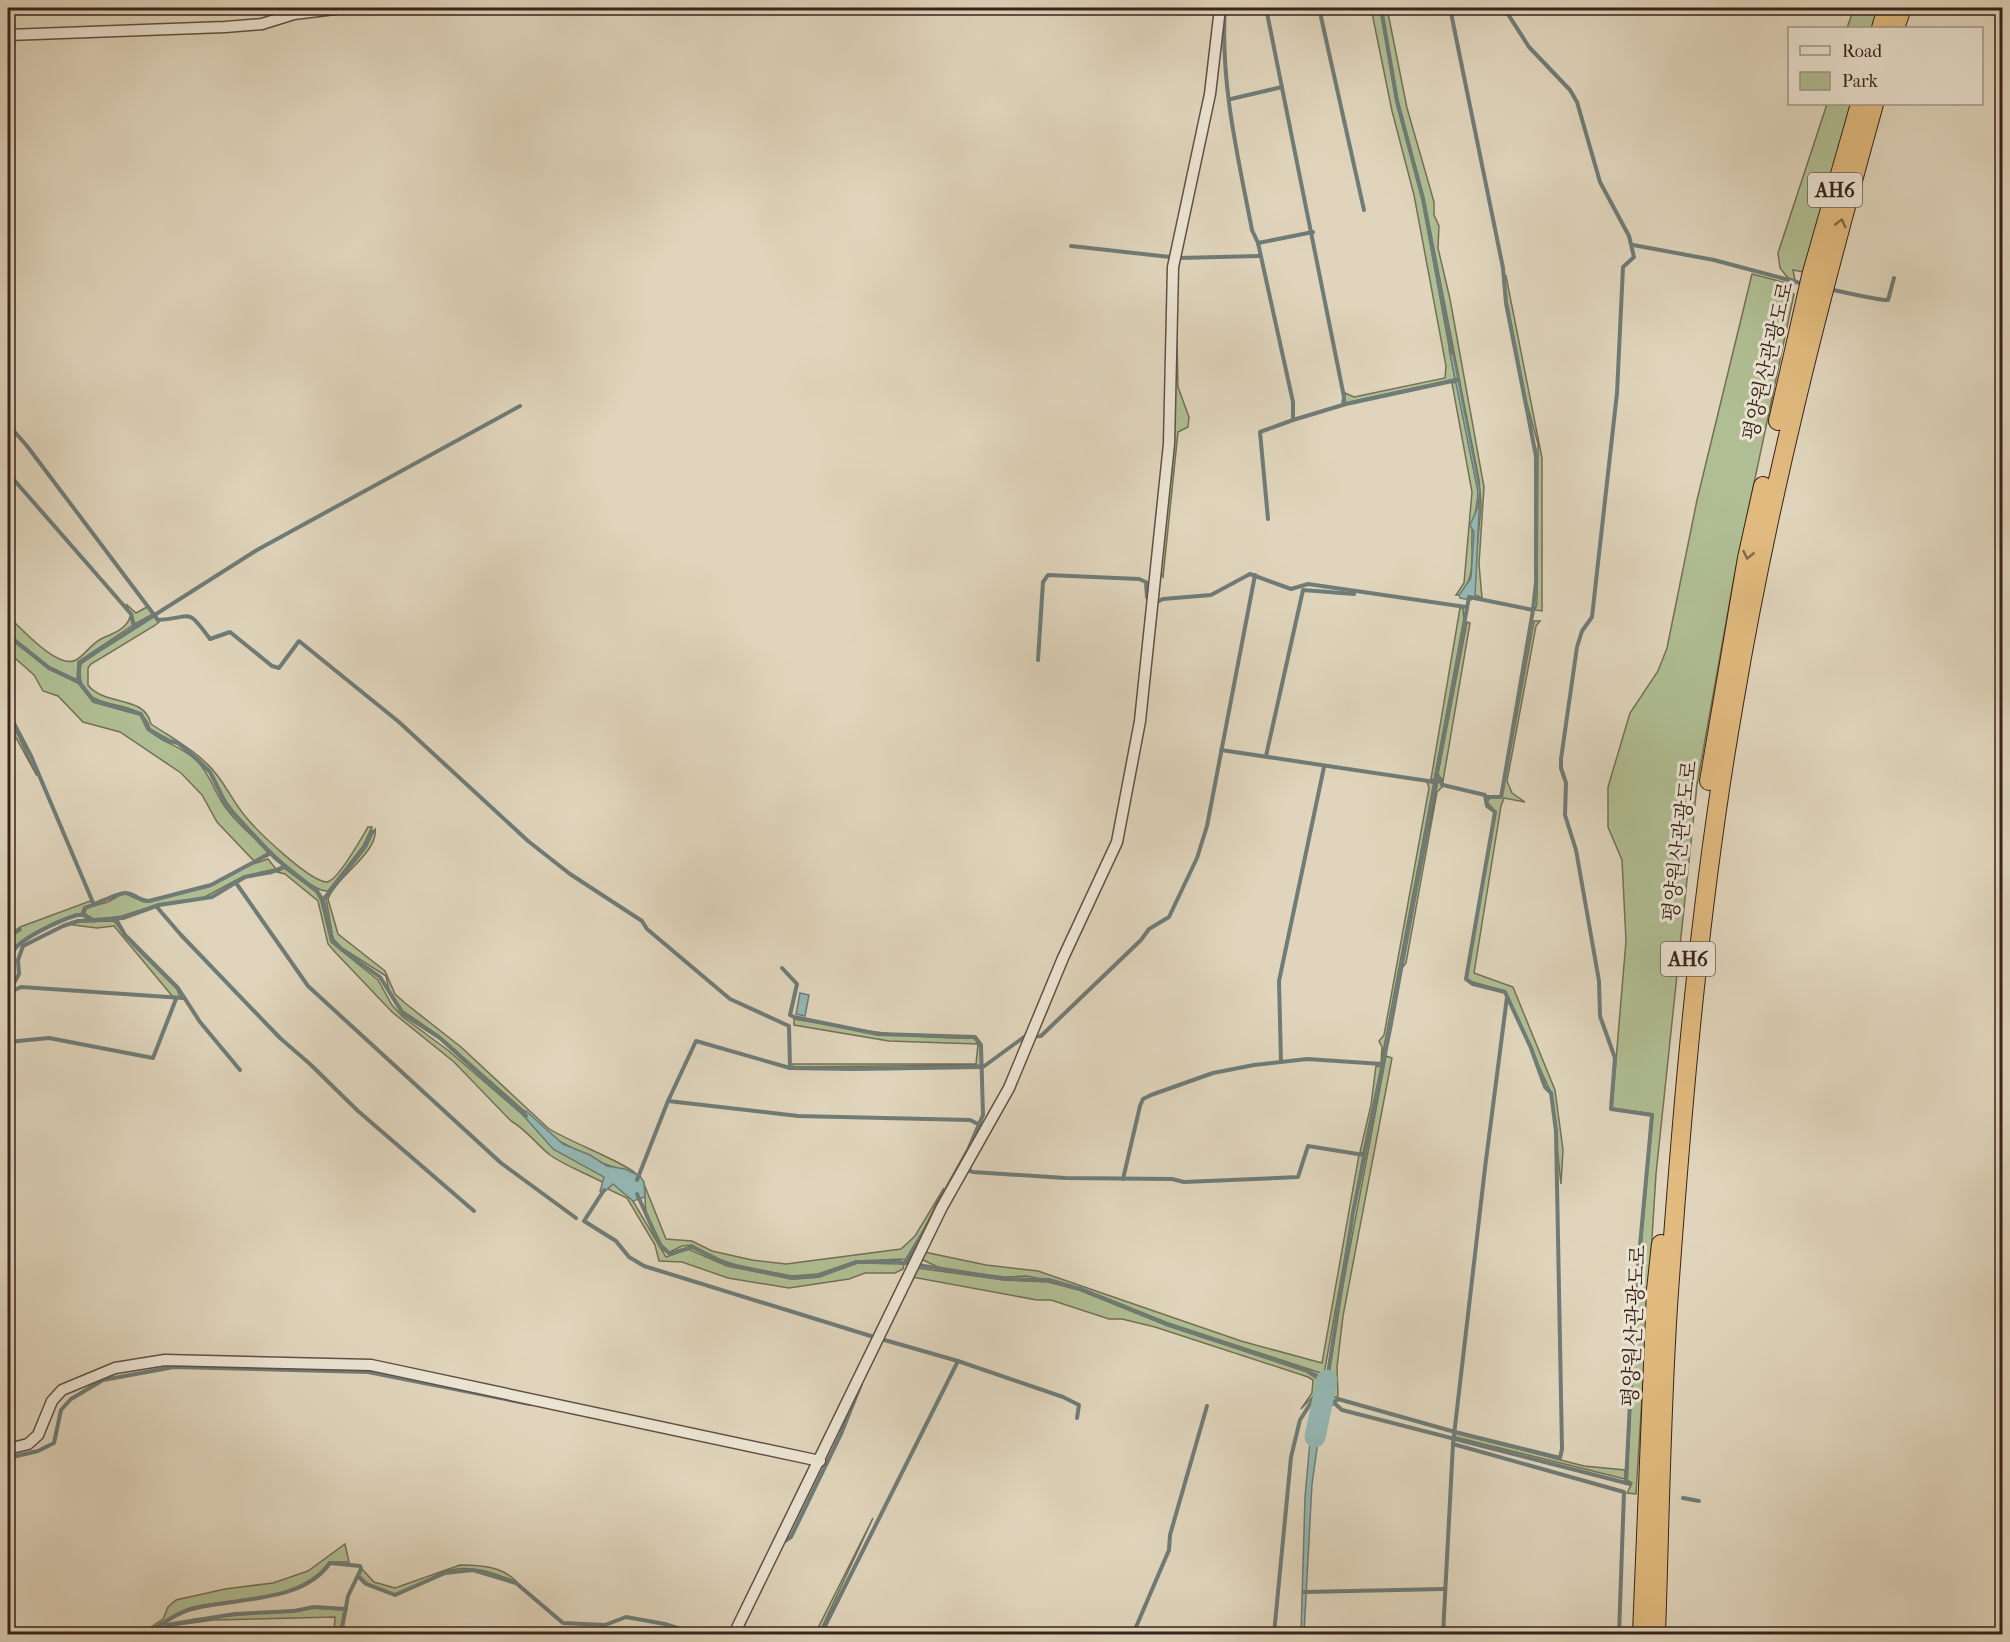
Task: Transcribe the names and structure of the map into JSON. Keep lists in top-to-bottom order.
{
  "streets": {
    "highway": ["AH6", "평양원산관광도로"]
  },
  "legend": ["Road", "Park"]
}
